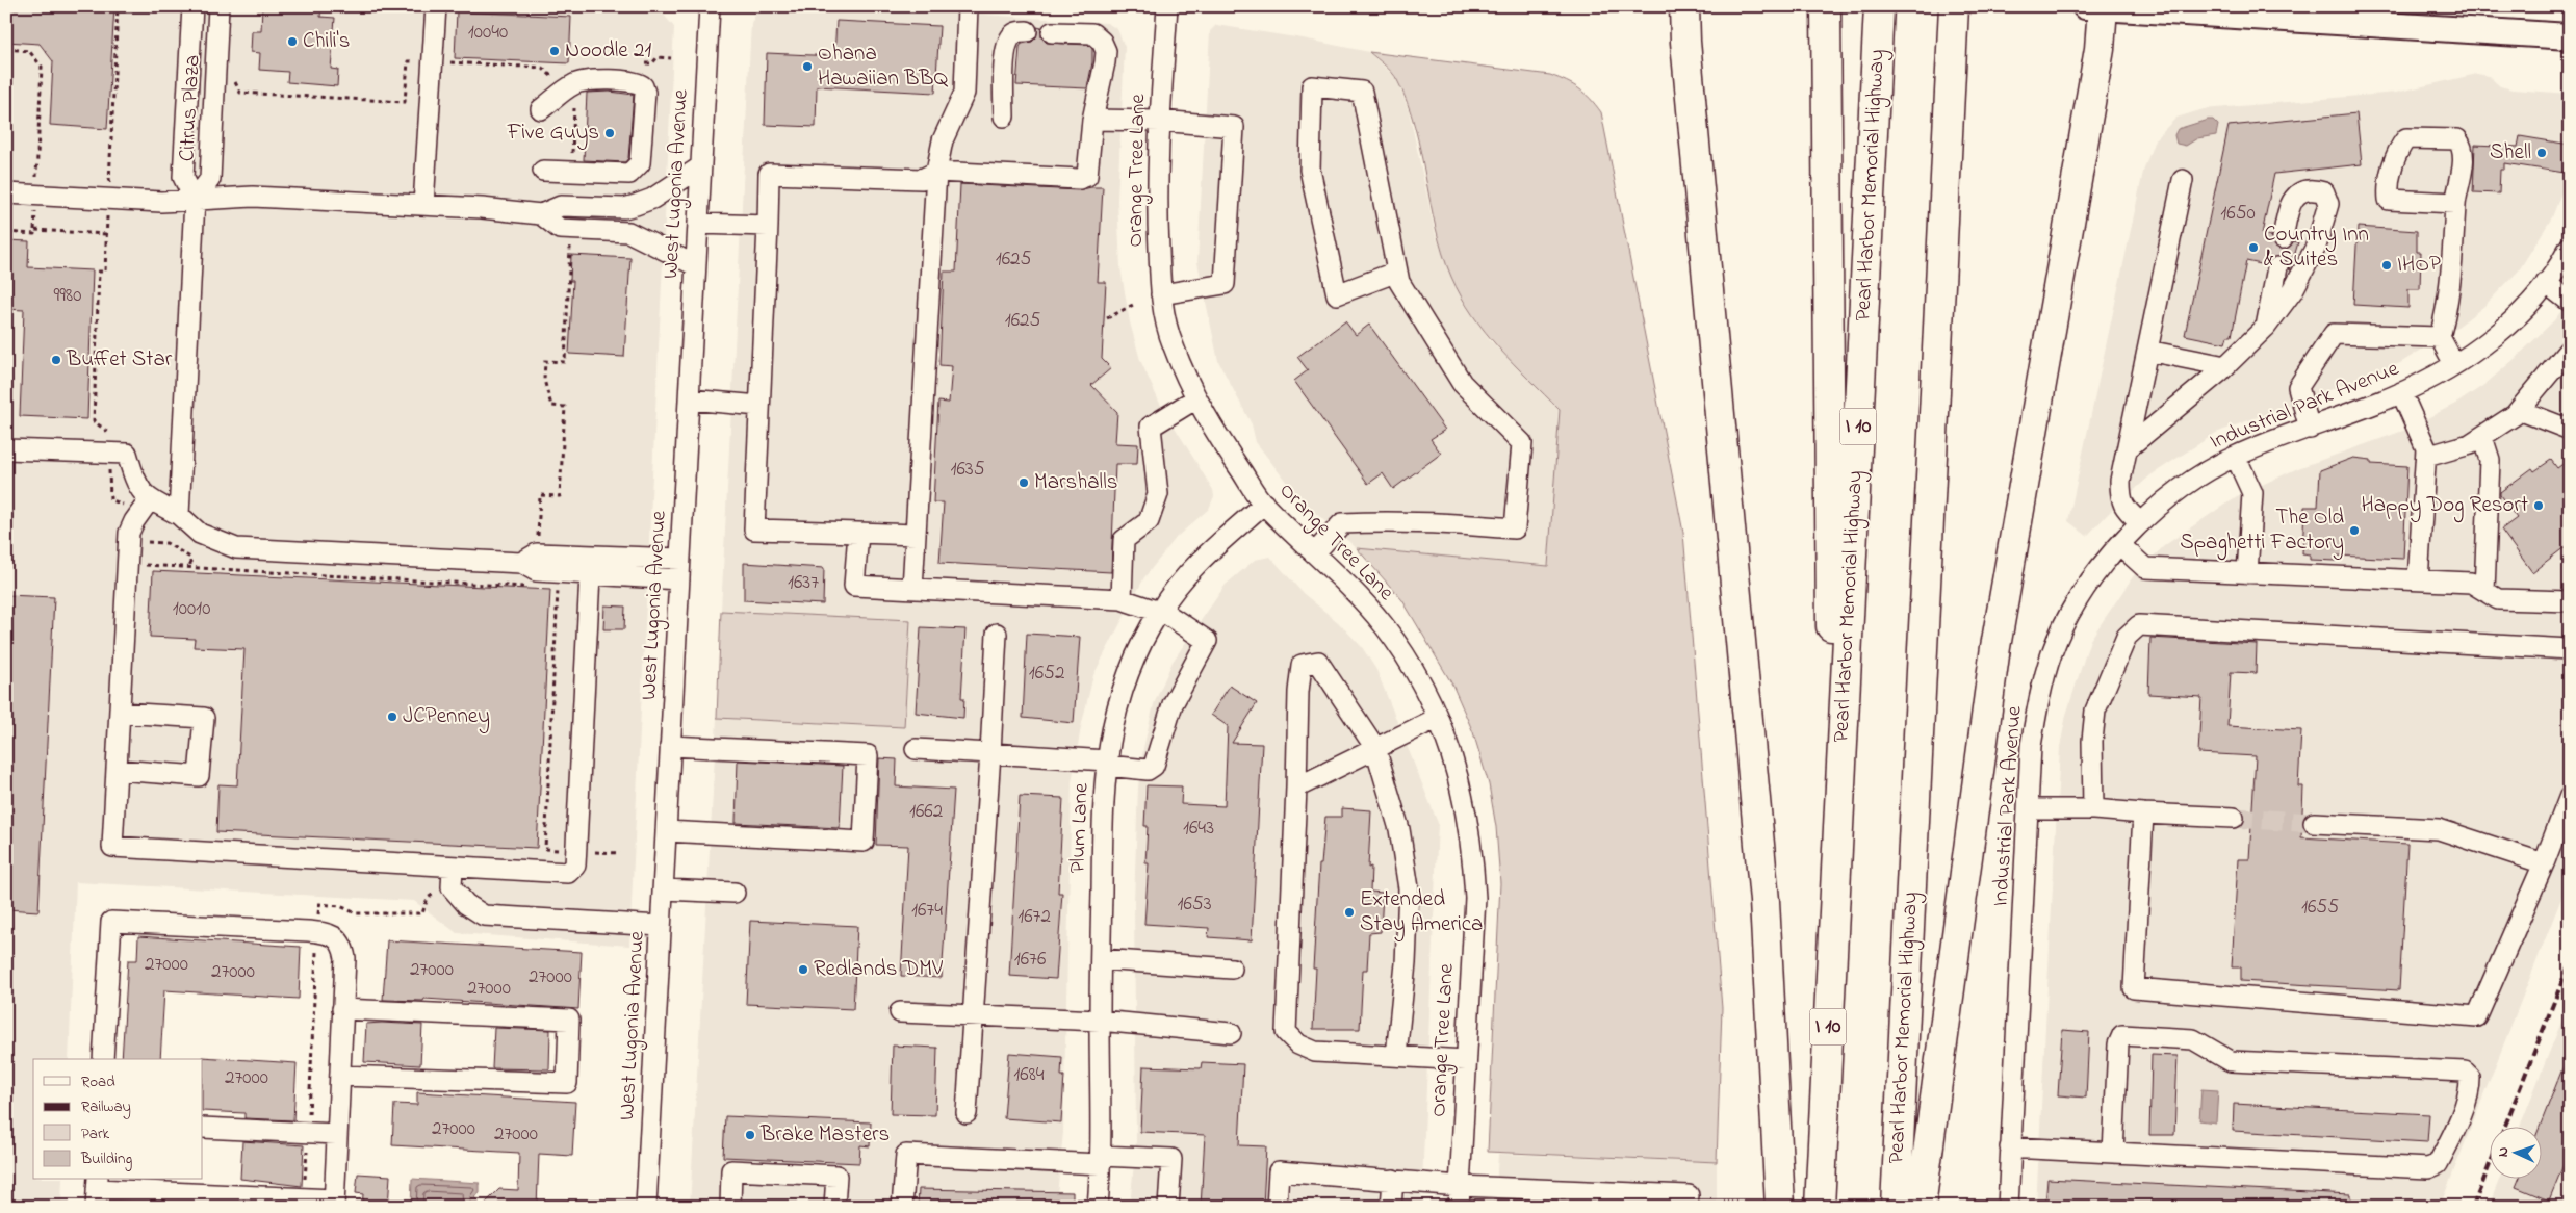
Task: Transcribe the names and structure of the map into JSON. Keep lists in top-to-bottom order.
{
  "streets": {
    "highway": ["Pearl Harbor Memorial Highway", "I 10"],
    "street": [
      "Citrus Plaza",
      "Orange Tree Lane",
      "West Lugonia Avenue",
      "Industrial Park Avenue",
      "Plum Lane"
    ]
  },
  "crossings": [
    ["Orange Tree Lane", "Plum Lane"]
  ],
  "places": [
    "Chili's",
    "Noodle 21",
    "Ohana Hawaiian BBQ",
    "Five Guys",
    "Shell",
    "Country Inn & Suites",
    "IHOP",
    "Buffet Star",
    "Marshalls",
    "Happy Dog Resort",
    "The Old Spaghetti Factory",
    "JCPenney",
    "Extended Stay America",
    "Redlands DMV",
    "Brake Masters"
  ],
  "house_numbers": [
    "10040",
    "1650",
    "1625",
    "9980",
    "1625",
    "1635",
    "1637",
    "10010",
    "1652",
    "1662",
    "1643",
    "1653",
    "1655",
    "1674",
    "1672",
    "1676",
    "27000",
    "27000",
    "27000",
    "27000",
    "27000",
    "1684",
    "27000",
    "27000",
    "27000"
  ],
  "legend": [
    "Road",
    "Railway",
    "Park",
    "Building"
  ],
  "north": "left"
}
